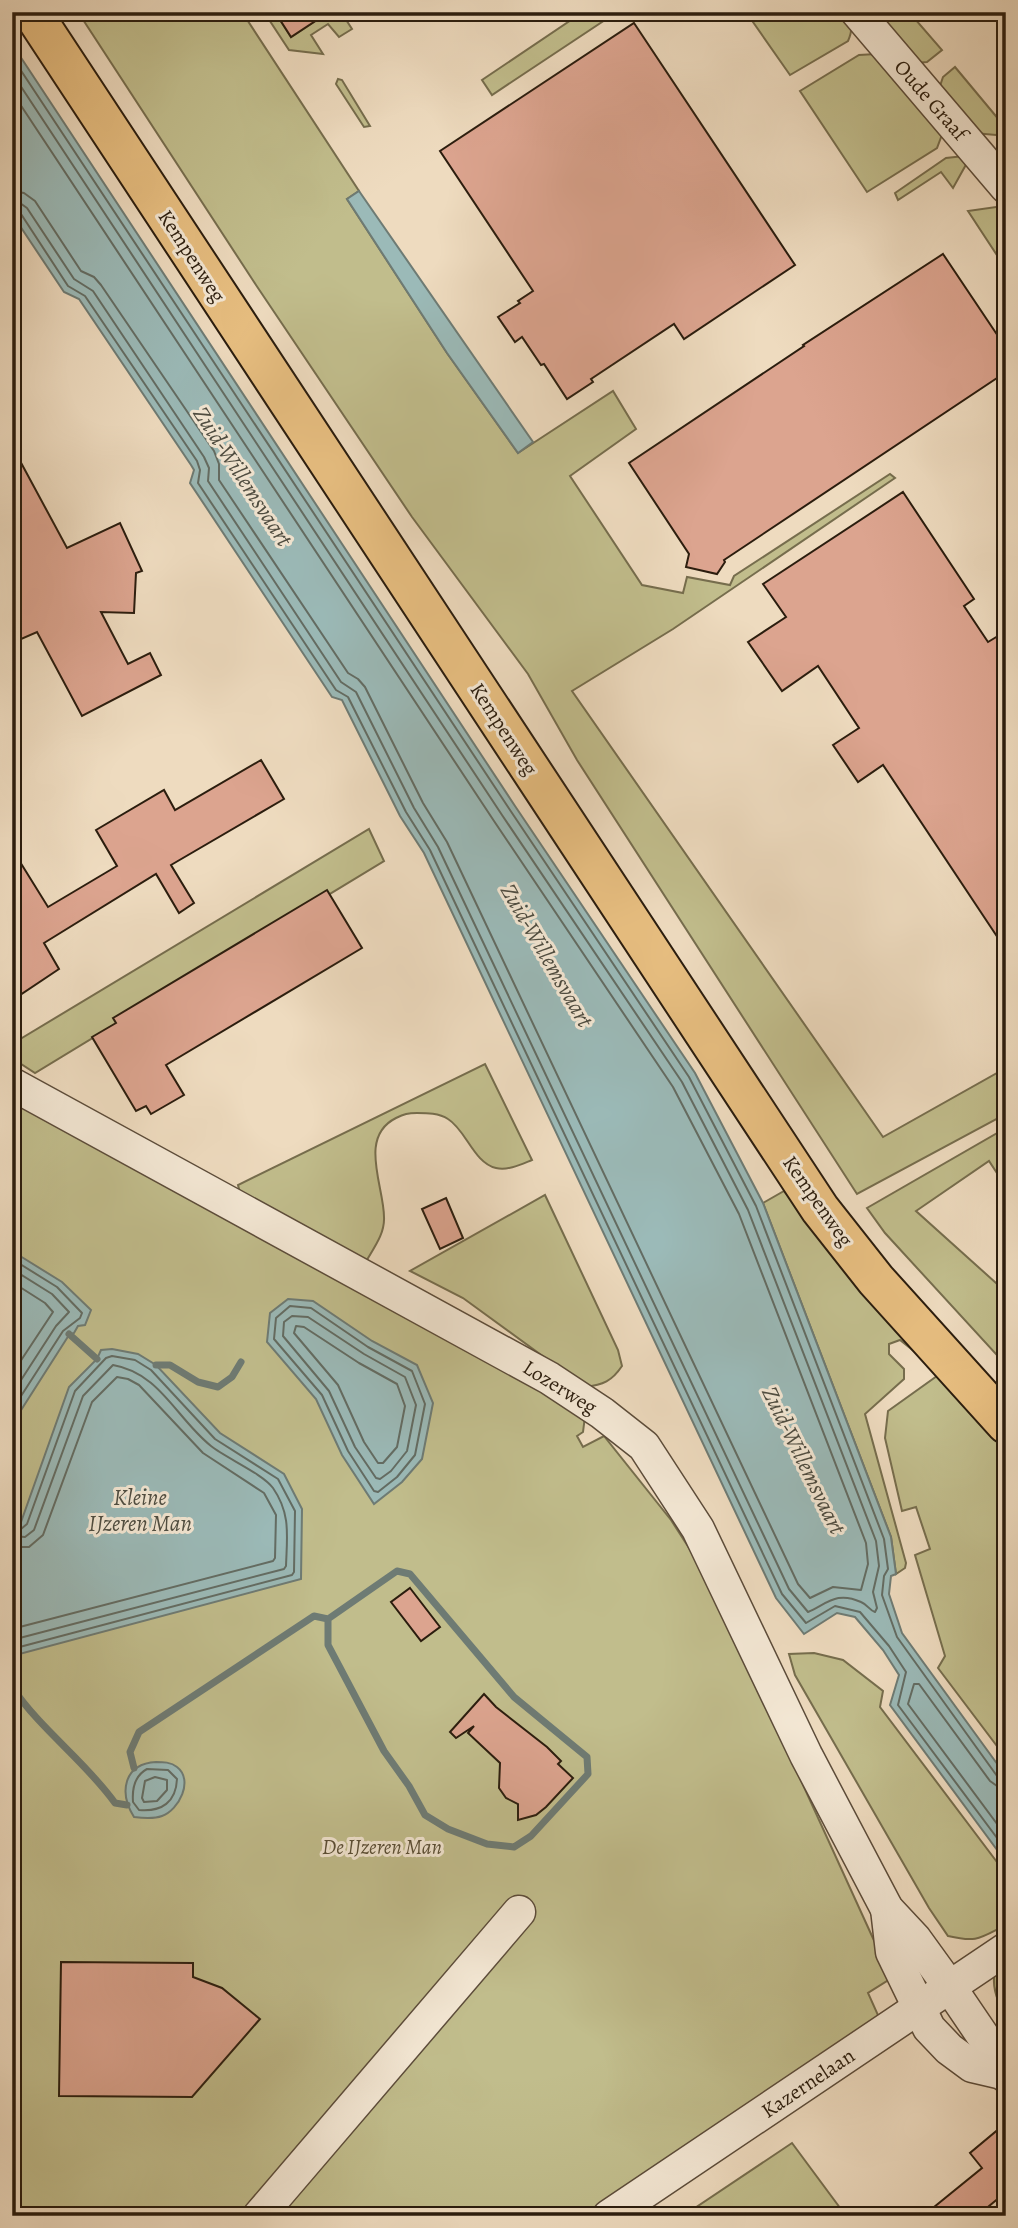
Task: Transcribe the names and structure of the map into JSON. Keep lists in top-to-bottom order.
{
  "streets": {
    "main road": ["Kempenweg"],
    "street": ["Oude Graaf", "Lozerweg", "Kazernelaan"]
  },
  "crossings": [
    ["Lozerweg", "Kazernelaan"]
  ],
  "water": ["Zuid-Willemsvaart", "Kleine IJzeren Man"],
  "parks": ["De IJzeren Man"]
}
